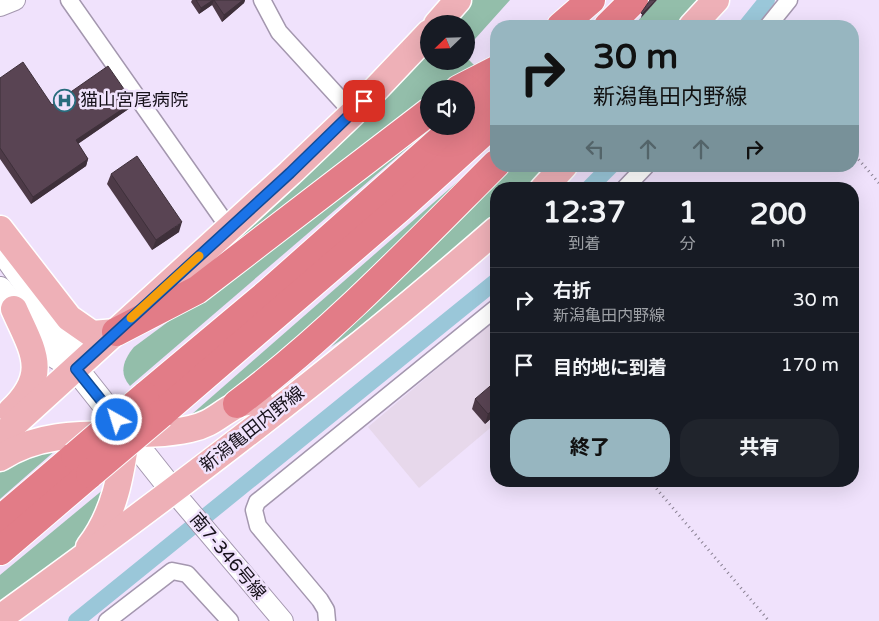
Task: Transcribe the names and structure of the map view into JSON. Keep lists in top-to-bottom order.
{
  "streets": {
    "main road": ["新潟亀田内野線"],
    "street": ["南7-346号線"]
  },
  "crossings": [
    ["新潟亀田内野線", "南7-346号線"]
  ],
  "places": {
    "hospital": ["猫山宮尾病院"]
  },
  "north": "bottom left",
  "page": {
    "turn": ["30 m", "新潟亀田内野線"],
    "eta": [
      "12:37",
      "到着",
      "1",
      "分",
      "200",
      "m"
    ],
    "list": [
      {
        "name": "右折",
        "note": "新潟亀田内野線",
        "value": "30 m"
      },
      {
        "name": "目的地に到着",
        "value": "170 m"
      }
    ],
    "buttons": ["終了", "共有"]
  }
}
